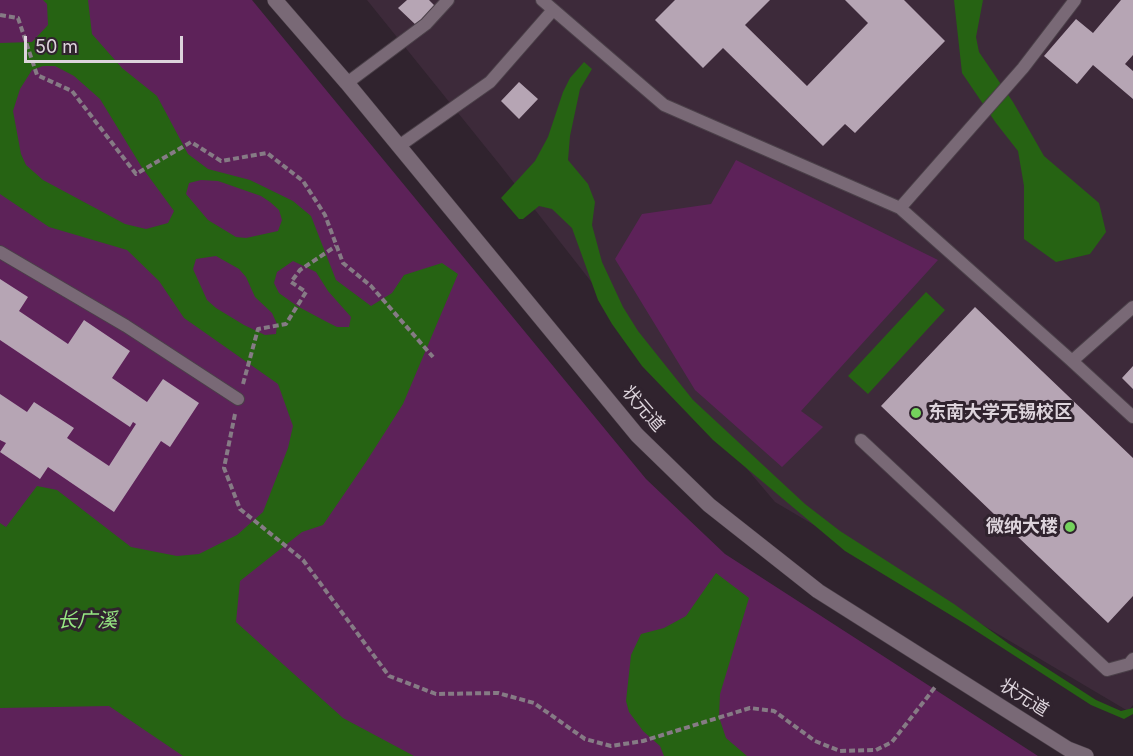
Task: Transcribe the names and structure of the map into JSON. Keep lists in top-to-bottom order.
{
  "streets": {
    "street": ["状元道"]
  },
  "water": ["长广溪"],
  "places": ["东南大学无锡校区", "微纳大楼"],
  "scale_bar": "50 m"
}
